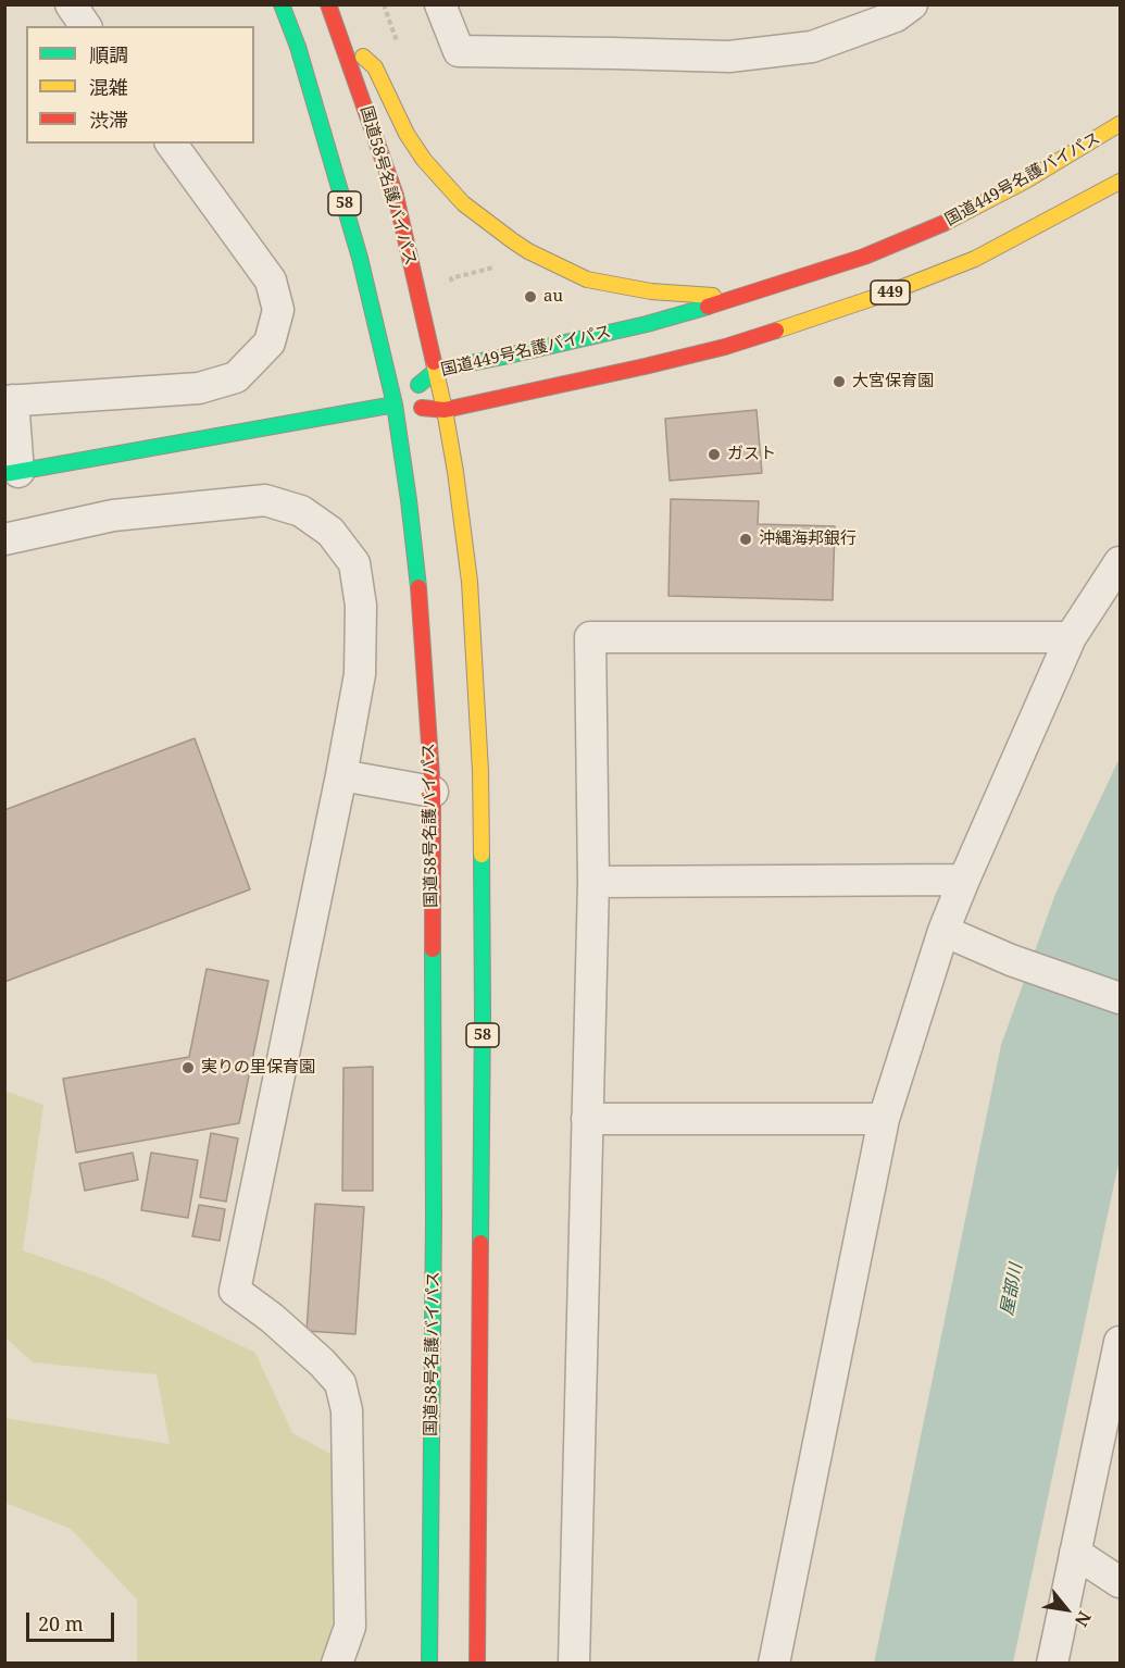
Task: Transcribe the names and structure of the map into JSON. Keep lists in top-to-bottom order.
{
  "streets": {
    "main road": [
      "国道449号名護バイパス",
      "国道58号名護バイパス",
      "58",
      "449"
    ]
  },
  "crossings": [
    ["国道449号名護バイパス", "国道58号名護バイパス"],
    ["国道449号名護バイパス", "58"],
    ["国道449号名護バイパス", "449"],
    ["国道58号名護バイパス", "58"],
    ["国道58号名護バイパス", "449"],
    ["58", "449"]
  ],
  "water": ["屋部川"],
  "places": [
    "au",
    "大宮保育園",
    "ガスト",
    "沖縄海邦銀行",
    "実りの里保育園"
  ],
  "legend": ["順調", "混雑", "渋滞"],
  "scale_bar": "20 m",
  "north": "bottom right"
}
